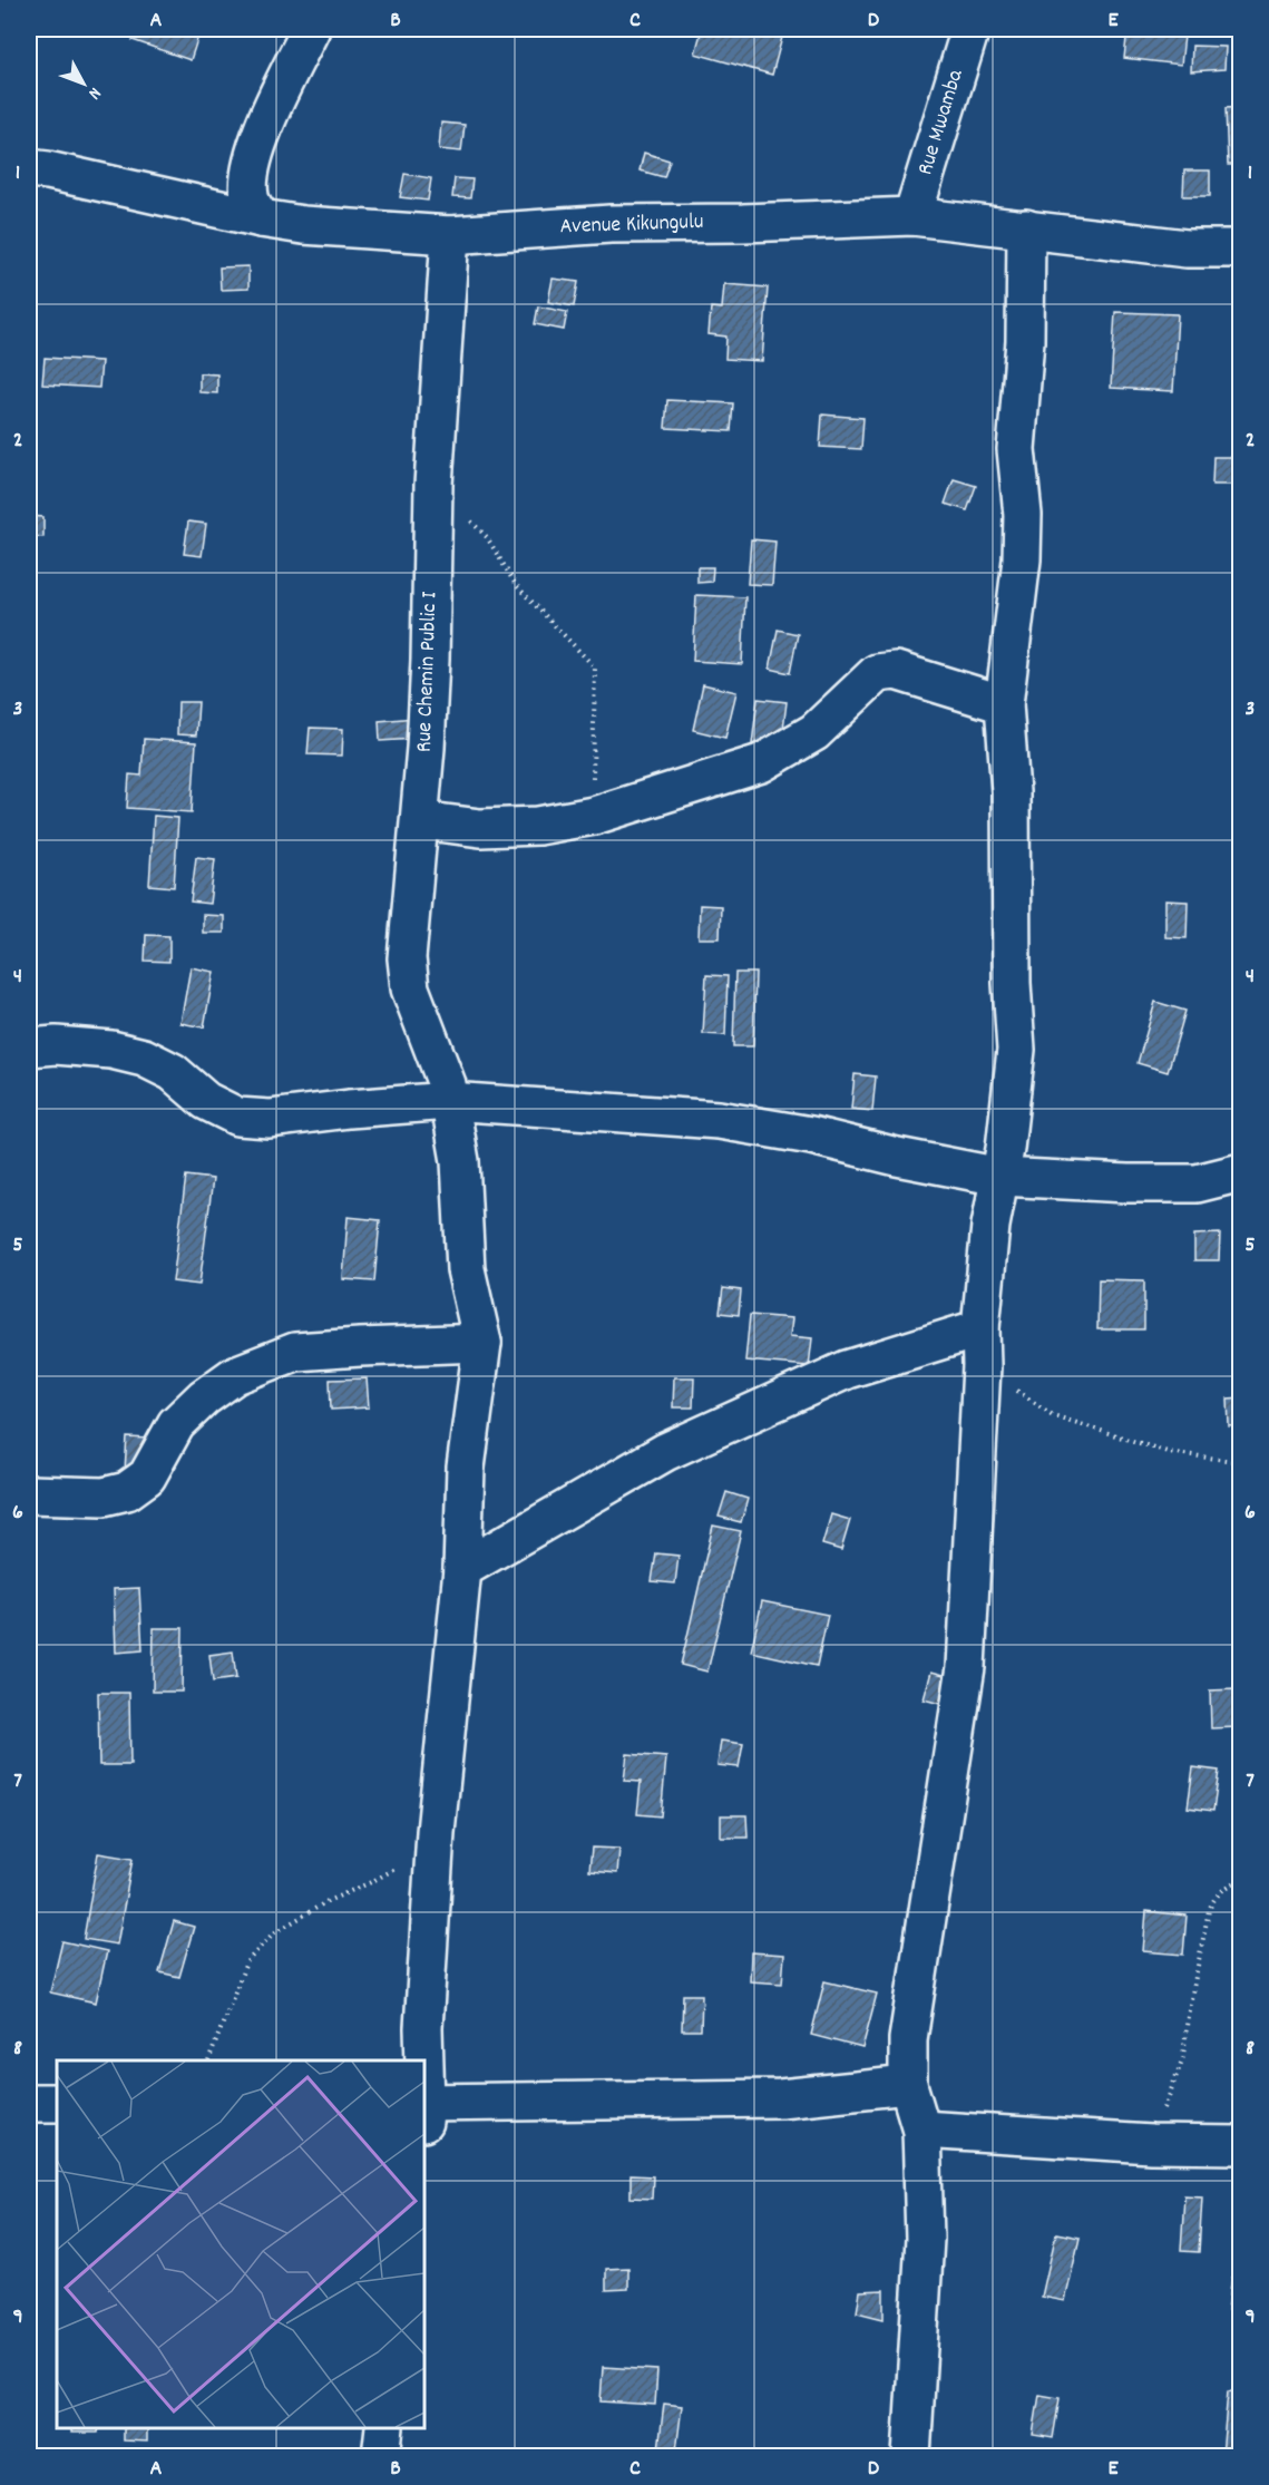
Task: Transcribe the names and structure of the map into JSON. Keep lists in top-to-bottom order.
{
  "streets": {
    "street": ["Rue Mwamba", "Avenue Kikungulu", "Rue Chemin Public I"]
  },
  "crossings": [
    ["Rue Mwamba", "Avenue Kikungulu"],
    ["Avenue Kikungulu", "Rue Chemin Public I"]
  ],
  "north": "bottom right",
  "grid": {
    "columns": [
      "A",
      "B",
      "C",
      "D",
      "E"
    ],
    "rows": [
      "1",
      "2",
      "3",
      "4",
      "5",
      "6",
      "7",
      "8",
      "9"
    ]
  }
}
